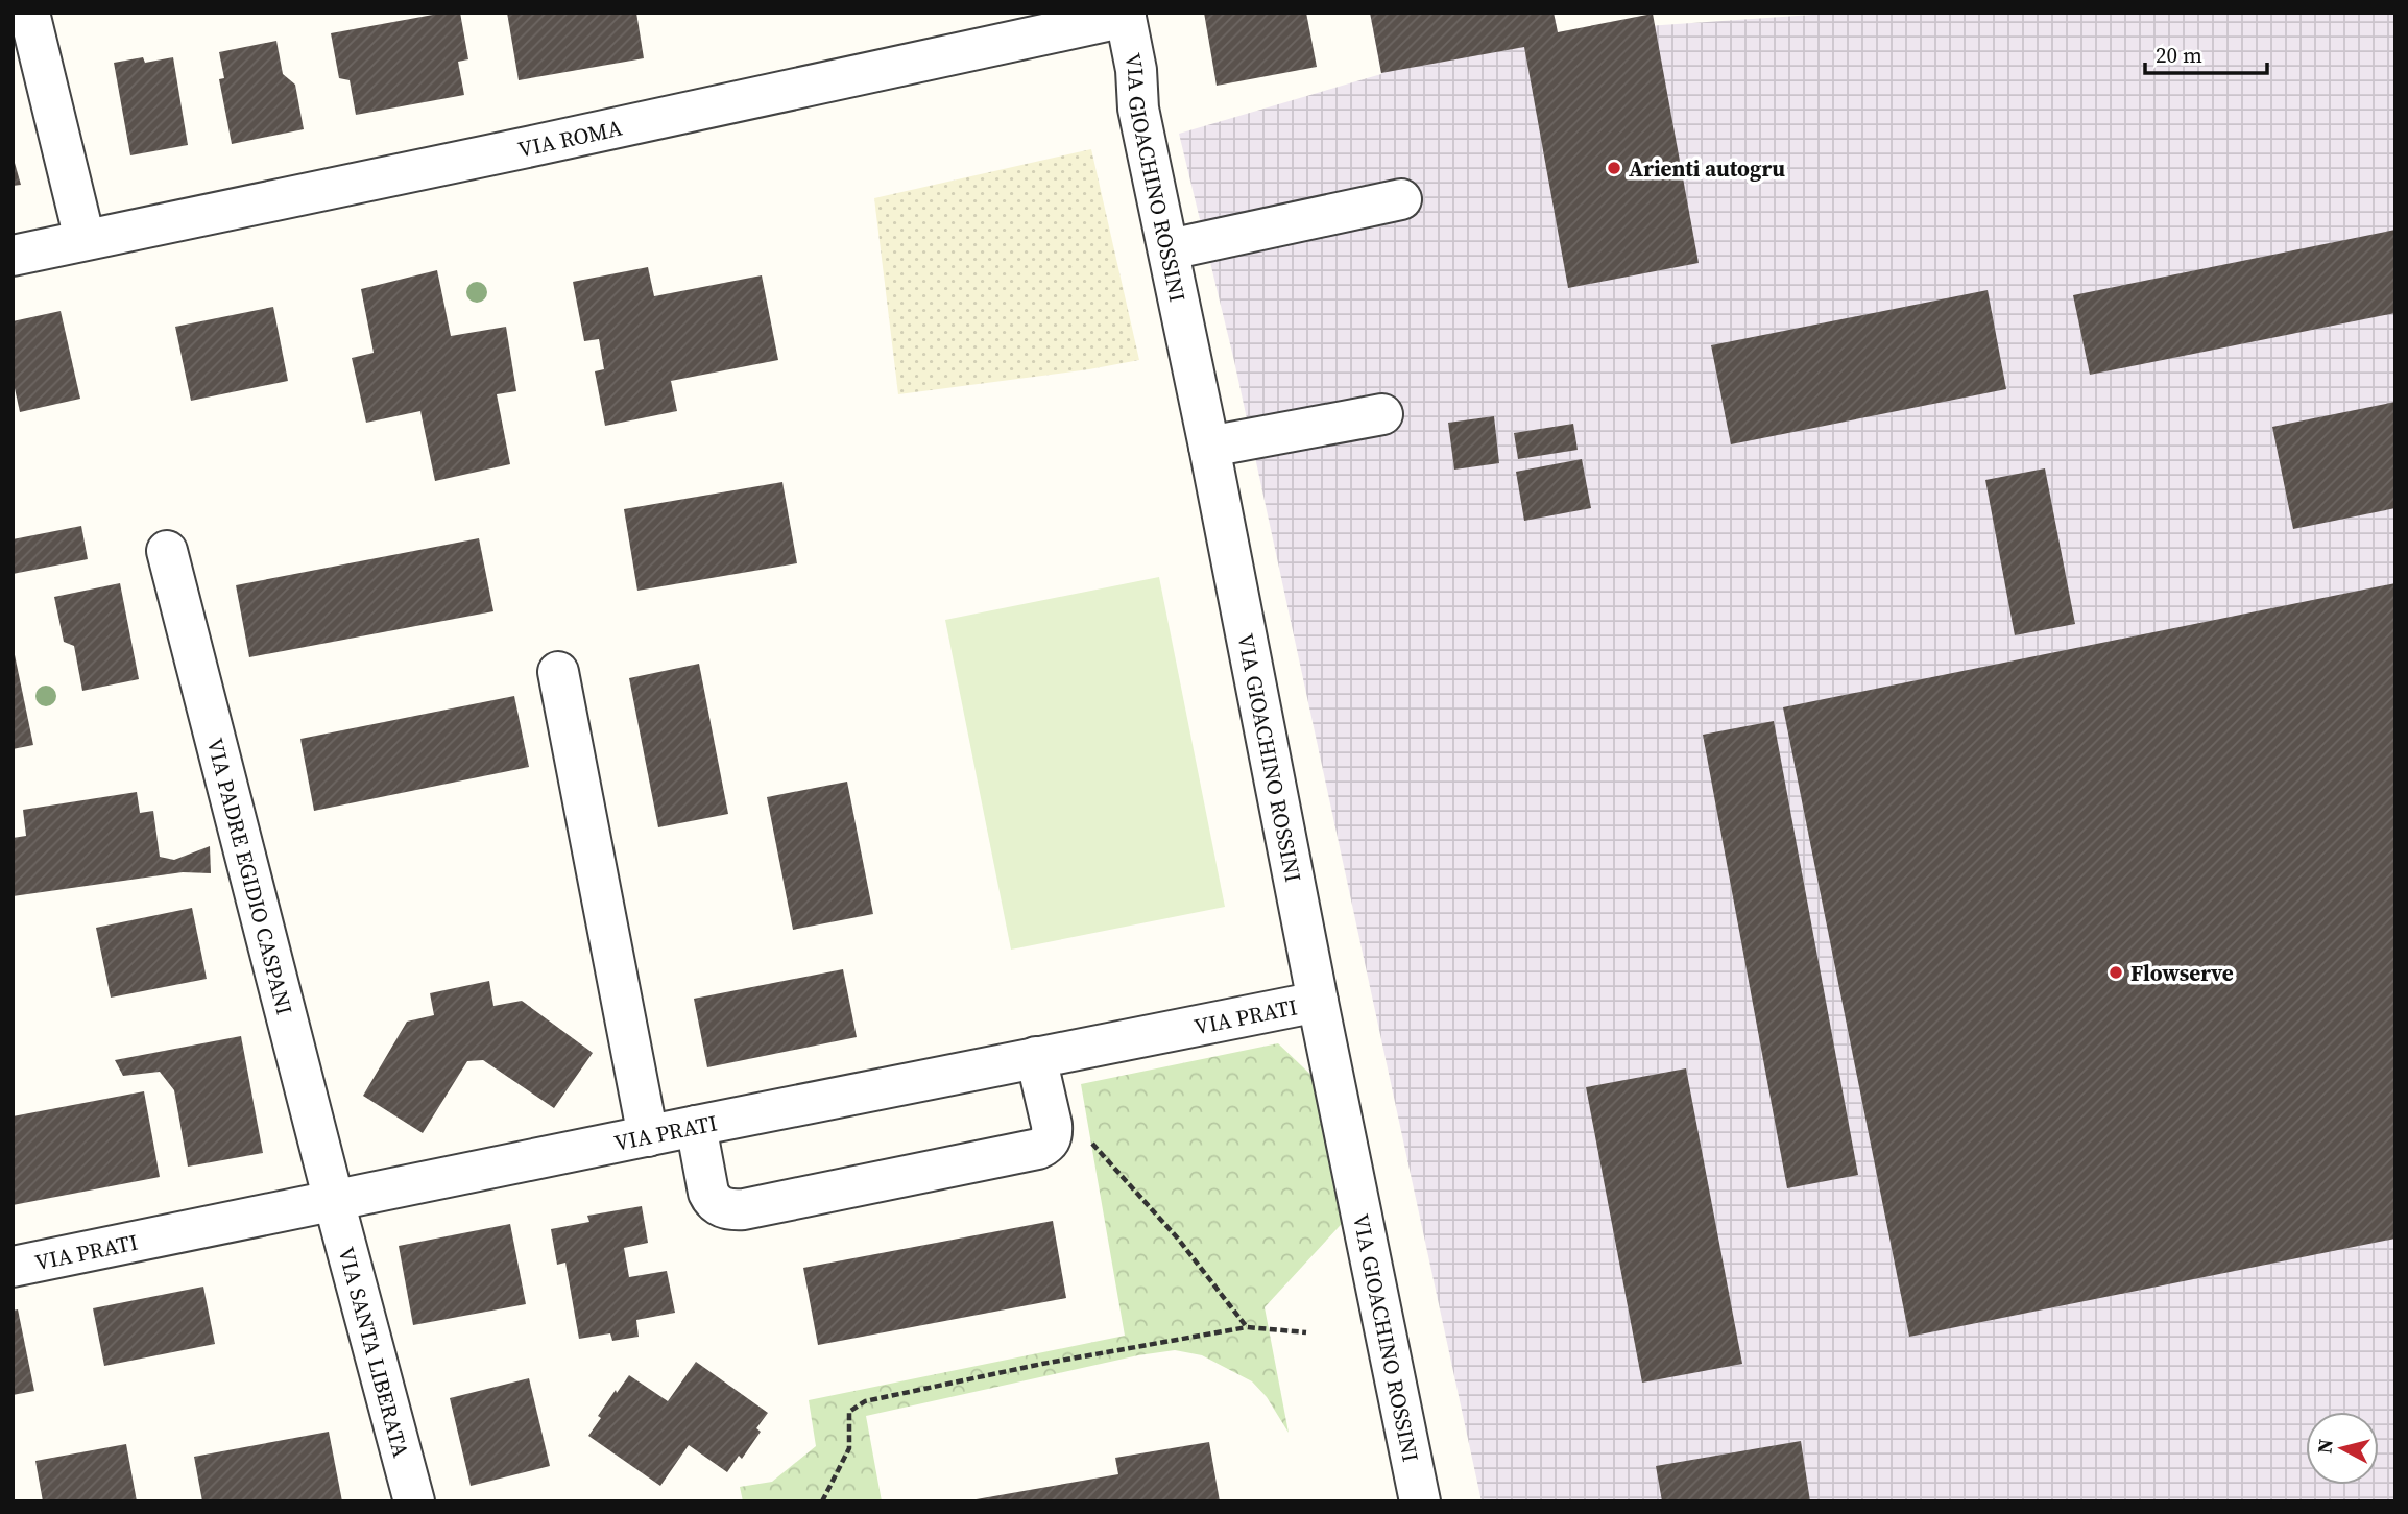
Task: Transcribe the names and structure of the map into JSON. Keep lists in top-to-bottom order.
{
  "streets": {
    "street": [
      "VIA ROMA",
      "VIA GIOACHINO ROSSINI",
      "VIA PADRE EGIDIO CASPANI",
      "VIA PRATI",
      "VIA SANTA LIBERATA"
    ]
  },
  "crossings": [
    ["VIA ROMA", "VIA GIOACHINO ROSSINI"],
    ["VIA GIOACHINO ROSSINI", "VIA PRATI"],
    ["VIA PADRE EGIDIO CASPANI", "VIA PRATI"],
    ["VIA PADRE EGIDIO CASPANI", "VIA SANTA LIBERATA"],
    ["VIA PRATI", "VIA SANTA LIBERATA"]
  ],
  "places": ["Arienti autogru", "Flowserve"],
  "scale_bar": "20 m",
  "north": "left"
}
